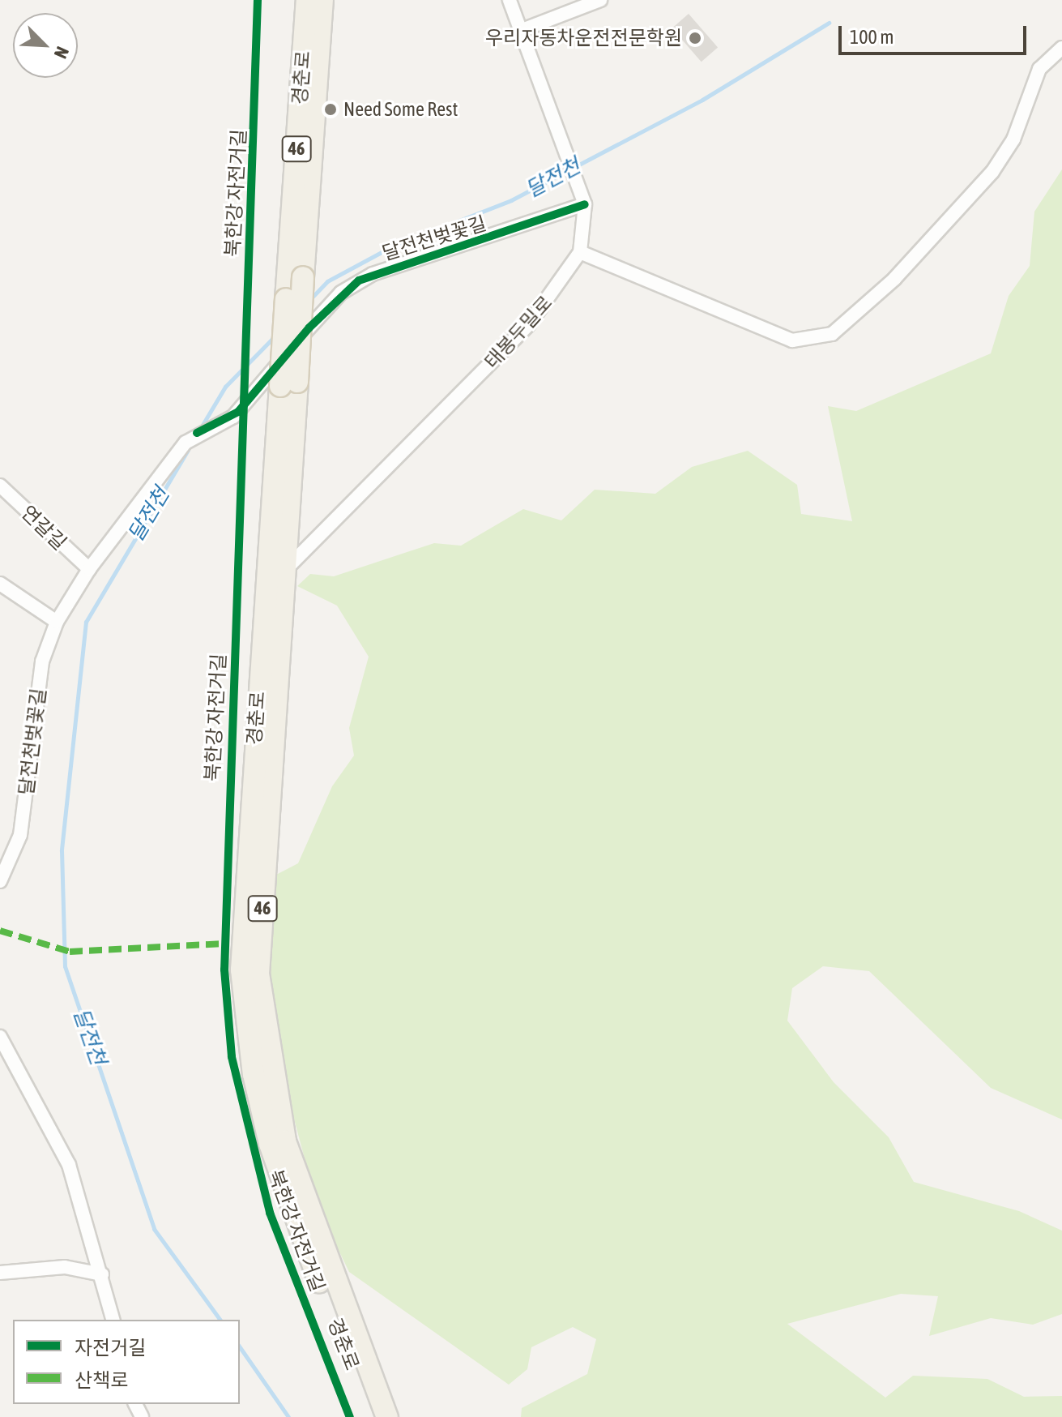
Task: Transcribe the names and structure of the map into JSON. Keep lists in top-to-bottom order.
{
  "streets": {
    "main road": ["경춘로", "46"],
    "street": ["달전천벚꽃길", "태봉두밀로", "연갈길"],
    "cycle path": ["북한강 자전거길"]
  },
  "crossings": [
    ["경춘로", "태봉두밀로"],
    ["달전천벚꽃길", "태봉두밀로"],
    ["달전천벚꽃길", "연갈길"]
  ],
  "water": ["달전천"],
  "places": ["우리자동차운전전문학원", "Need Some Rest"],
  "legend": ["자전거길", "산책로"],
  "scale_bar": "100 m",
  "north": "bottom right"
}
